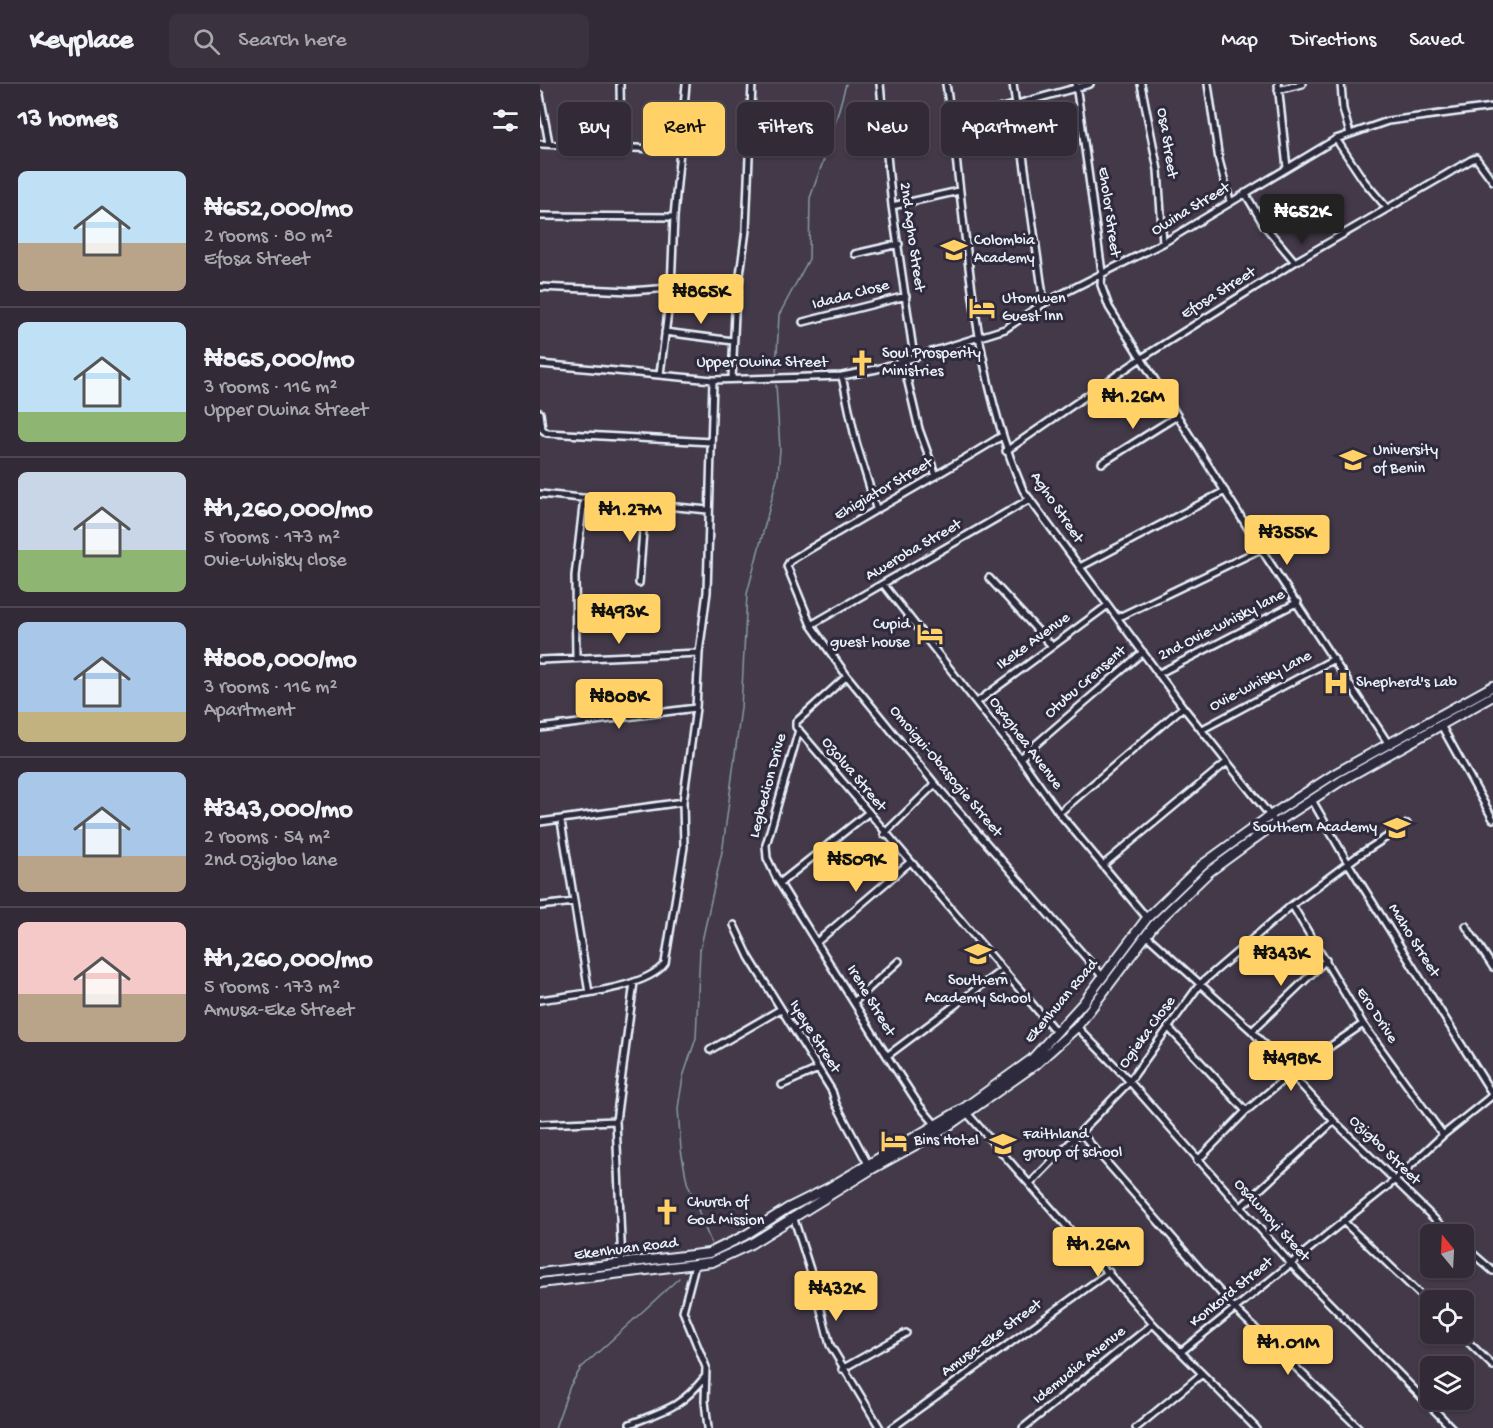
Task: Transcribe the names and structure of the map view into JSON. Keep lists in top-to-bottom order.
{
  "streets": {
    "main road": ["Ekenhuan Road"],
    "street": [
      "Osa Street",
      "Owina Street",
      "Eholor Street",
      "2nd Agho Street",
      "Efosa Street",
      "Idada Close",
      "Upper Owina Street",
      "Ehigiator Street",
      "Agho Street",
      "Aweroba Street",
      "2nd Ovie-whisky lane",
      "Ikeke Avenue",
      "Ovie-whisky Lane",
      "Otubu Crensent",
      "Osaghea Avenue",
      "Omoigui-Obasogie Street",
      "Ozolua Street",
      "Legbedion Drive",
      "Maho Street",
      "Irene Street",
      "Ero Drive",
      "Ogieka Close",
      "Iyeye Street",
      "Ozigbo Street",
      "Osawnoyi Steet",
      "Konkord Street",
      "Amusa-Eke Street",
      "Idemudia Avenue"
    ]
  },
  "crossings": [
    ["Osa Street", "Owina Street"],
    ["Owina Street", "Eholor Street"],
    ["Owina Street", "Upper Owina Street"],
    ["Owina Street", "Agho Street"],
    ["Eholor Street", "Efosa Street"],
    ["Eholor Street", "2nd Ovie-whisky lane"],
    ["Eholor Street", "Ovie-whisky Lane"],
    ["Eholor Street", "Ekenhuan Road"],
    ["2nd Agho Street", "Idada Close"],
    ["2nd Agho Street", "Upper Owina Street"],
    ["Efosa Street", "Agho Street"],
    ["Upper Owina Street", "Agho Street"],
    ["Ehigiator Street", "Agho Street"],
    ["Ehigiator Street", "Omoigui-Obasogie Street"],
    ["Agho Street", "Aweroba Street"],
    ["Agho Street", "2nd Ovie-whisky lane"],
    ["Agho Street", "Ikeke Avenue"],
    ["Agho Street", "Ovie-whisky Lane"],
    ["Agho Street", "Otubu Crensent"],
    ["Agho Street", "Ekenhuan Road"],
    ["Aweroba Street", "Osaghea Avenue"],
    ["Aweroba Street", "Omoigui-Obasogie Street"],
    ["Ikeke Avenue", "Osaghea Avenue"],
    ["Otubu Crensent", "Osaghea Avenue"],
    ["Osaghea Avenue", "Ekenhuan Road"],
    ["Omoigui-Obasogie Street", "Ozolua Street"],
    ["Omoigui-Obasogie Street", "Ekenhuan Road"],
    ["Ozolua Street", "Legbedion Drive"],
    ["Ozolua Street", "Ekenhuan Road"],
    ["Legbedion Drive", "Irene Street"],
    ["Maho Street", "Ekenhuan Road"],
    ["Maho Street", "Konkord Street"],
    ["Irene Street", "Ekenhuan Road"],
    ["Ekenhuan Road", "Iyeye Street"],
    ["Ekenhuan Road", "Ozigbo Street"],
    ["Ekenhuan Road", "Osawnoyi Steet"],
    ["Ero Drive", "Ogieka Close"],
    ["Ero Drive", "Konkord Street"],
    ["Ogieka Close", "Ozigbo Street"],
    ["Ogieka Close", "Osawnoyi Steet"],
    ["Ozigbo Street", "Konkord Street"],
    ["Osawnoyi Steet", "Konkord Street"]
  ],
  "places": {
    "school or university": [
      "Colombia Academy",
      "University of Benin",
      "Southern Academy",
      "Southern Academy School",
      "Faithland group of school"
    ],
    "hotel": ["Utomwen Guest Inn", "Cupid guest house", "Bins Hotel"],
    "church": ["Soul Prosperity Ministries", "Church of God Mission"],
    "hospital": ["Shepherd's Lab"]
  },
  "north": "top",
  "page": {
    "header": "Keyplace",
    "search": "Search here",
    "nav": ["Map", "Directions", "Saved"],
    "heading": "13 homes",
    "chip": [
      "Buy",
      "Rent",
      "Filters",
      "New",
      "Apartment"
    ],
    "list": [
      {
        "name": "₦652,000/mo",
        "note": "2 rooms · 80 m² · Efosa Street"
      },
      {
        "name": "₦865,000/mo",
        "note": "3 rooms · 116 m² · Upper Owina Street"
      },
      {
        "name": "₦1,260,000/mo",
        "note": "5 rooms · 173 m² · Ovie-whisky close"
      },
      {
        "name": "₦808,000/mo",
        "note": "3 rooms · 116 m² · Apartment"
      },
      {
        "name": "₦343,000/mo",
        "note": "2 rooms · 54 m² · 2nd Ozigbo lane"
      },
      {
        "name": "₦1,260,000/mo",
        "note": "5 rooms · 173 m² · Amusa-Eke Street"
      }
    ],
    "price": [
      "₦652K",
      "₦865K",
      "₦1.26M",
      "₦1.27M",
      "₦355K",
      "₦493K",
      "₦808K",
      "₦509K",
      "₦343K",
      "₦498K",
      "₦1.26M",
      "₦432K",
      "₦1.01M"
    ]
  }
}
